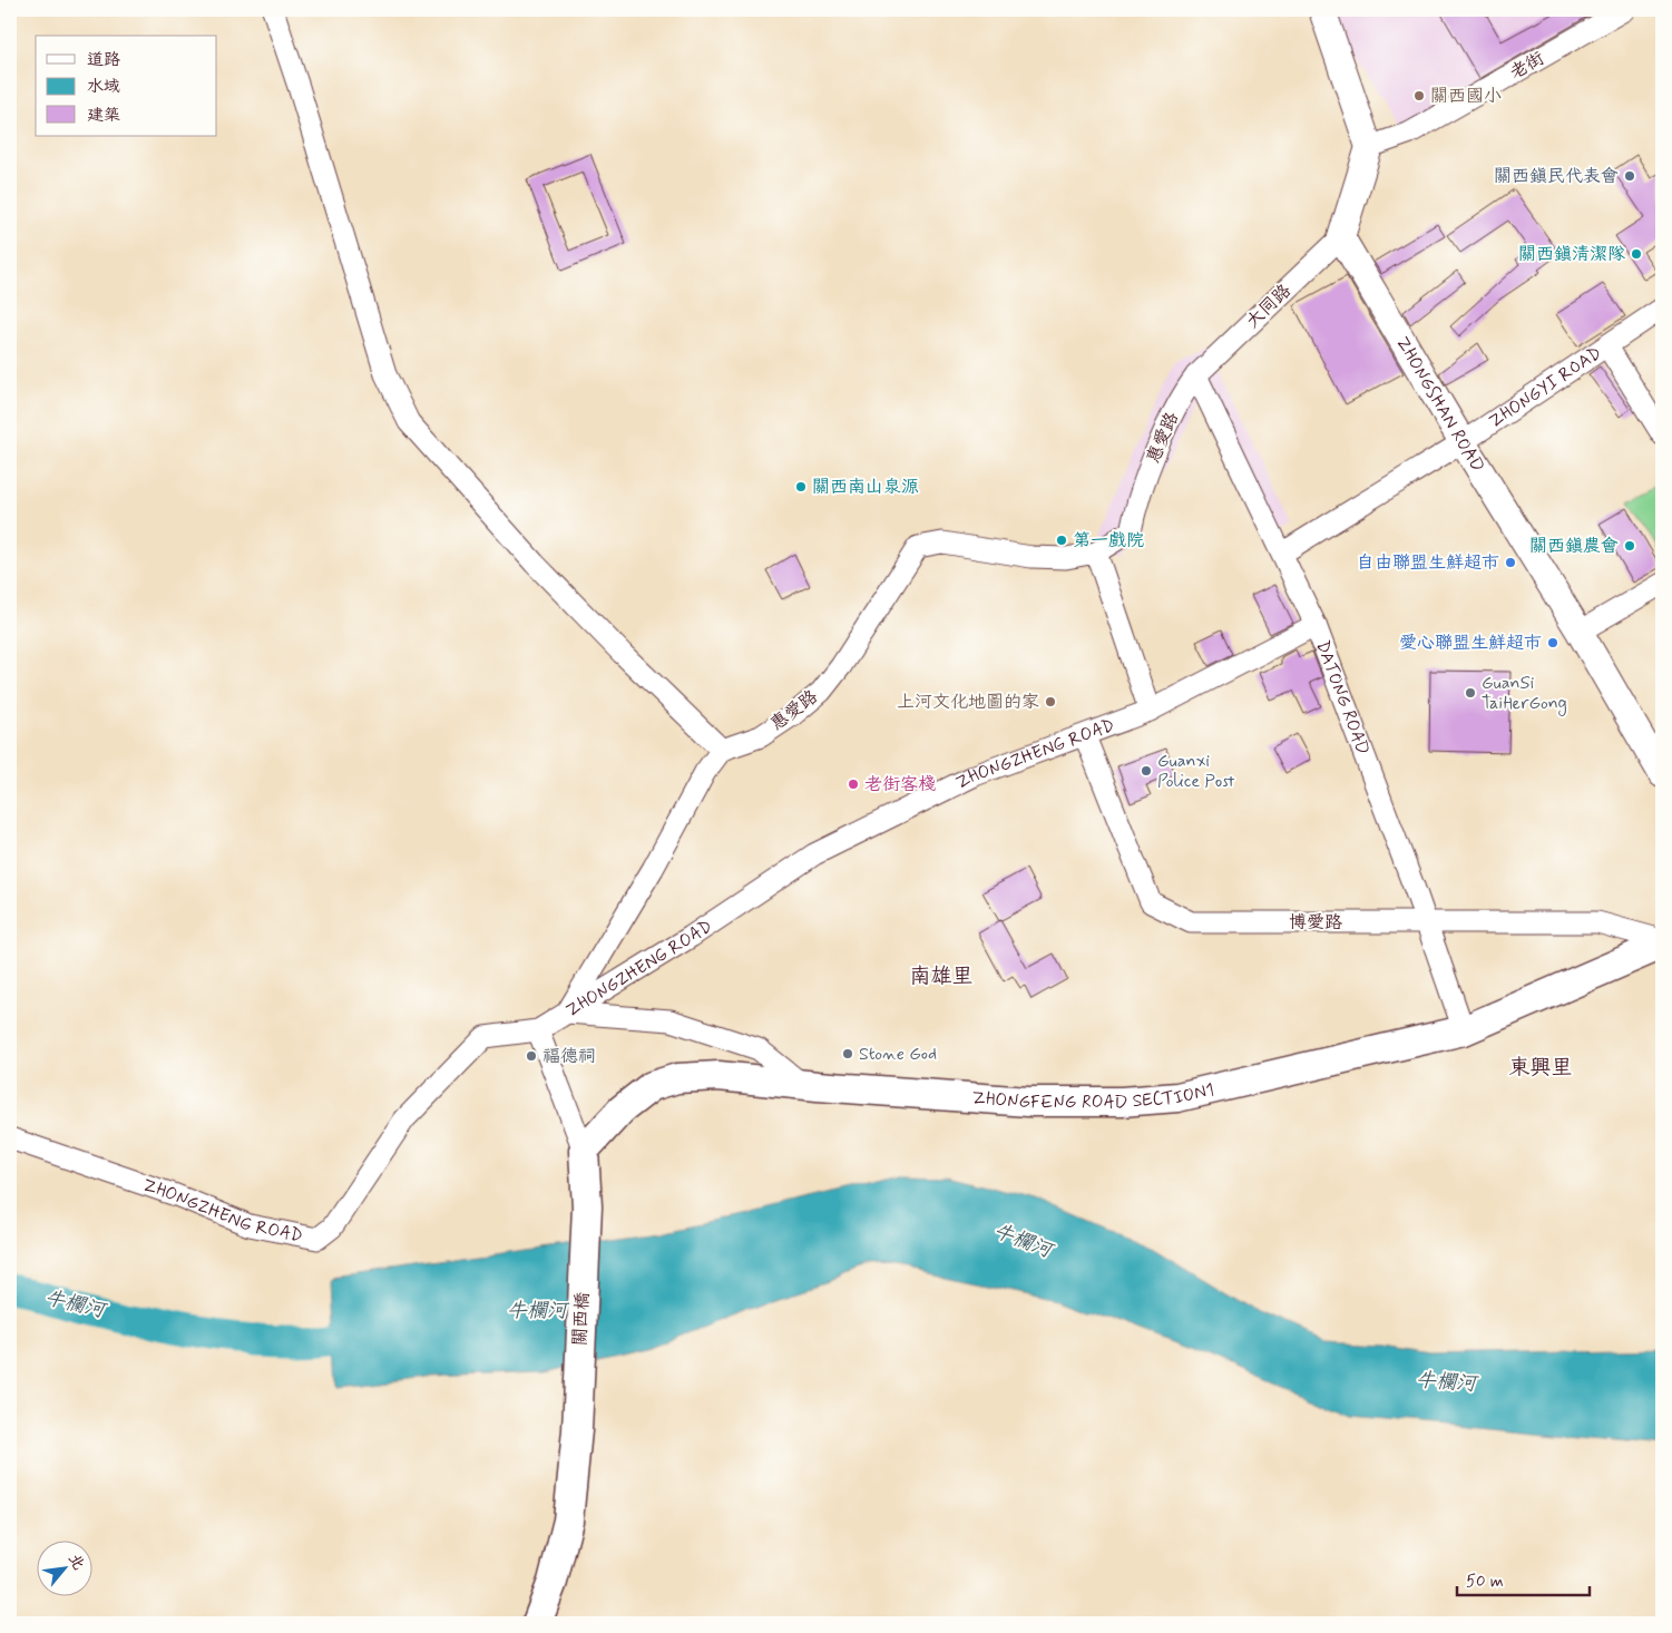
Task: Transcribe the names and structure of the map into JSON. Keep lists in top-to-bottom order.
{
  "streets": {
    "main road": ["ZHONGFENG ROAD SECTION1", "關西橋"],
    "street": [
      "老街",
      "大同路",
      "ZHONGYI ROAD",
      "ZHONGSHAN ROAD",
      "惠愛路",
      "DATONG ROAD",
      "ZHONGZHENG ROAD",
      "博愛路"
    ]
  },
  "crossings": [
    ["大同路", "ZHONGSHAN ROAD"],
    ["大同路", "惠愛路"],
    ["大同路", "DATONG ROAD"],
    ["ZHONGYI ROAD", "ZHONGSHAN ROAD"],
    ["ZHONGYI ROAD", "DATONG ROAD"],
    ["惠愛路", "DATONG ROAD"],
    ["DATONG ROAD", "ZHONGZHENG ROAD"],
    ["DATONG ROAD", "博愛路"],
    ["DATONG ROAD", "ZHONGFENG ROAD SECTION1"],
    ["ZHONGZHENG ROAD", "博愛路"],
    ["博愛路", "ZHONGFENG ROAD SECTION1"],
    ["ZHONGFENG ROAD SECTION1", "關西橋"]
  ],
  "districts": ["南雄里", "東興里"],
  "water": ["牛欄河"],
  "places": [
    "關西國小",
    "關西鎮民代表會",
    "關西鎮清潔隊",
    "關西南山泉源",
    "第一戲院",
    "關西鎮農會",
    "自由聯盟生鮮超市",
    "愛心聯盟生鮮超市",
    "GuanSi TaiHerGong",
    "上河文化地圖的家",
    "Guanxi Police Post",
    "老街客棧",
    "Stone God",
    "福德祠"
  ],
  "legend": ["道路", "水域", "建築"],
  "scale_bar": "50 m",
  "north": "top right"
}
